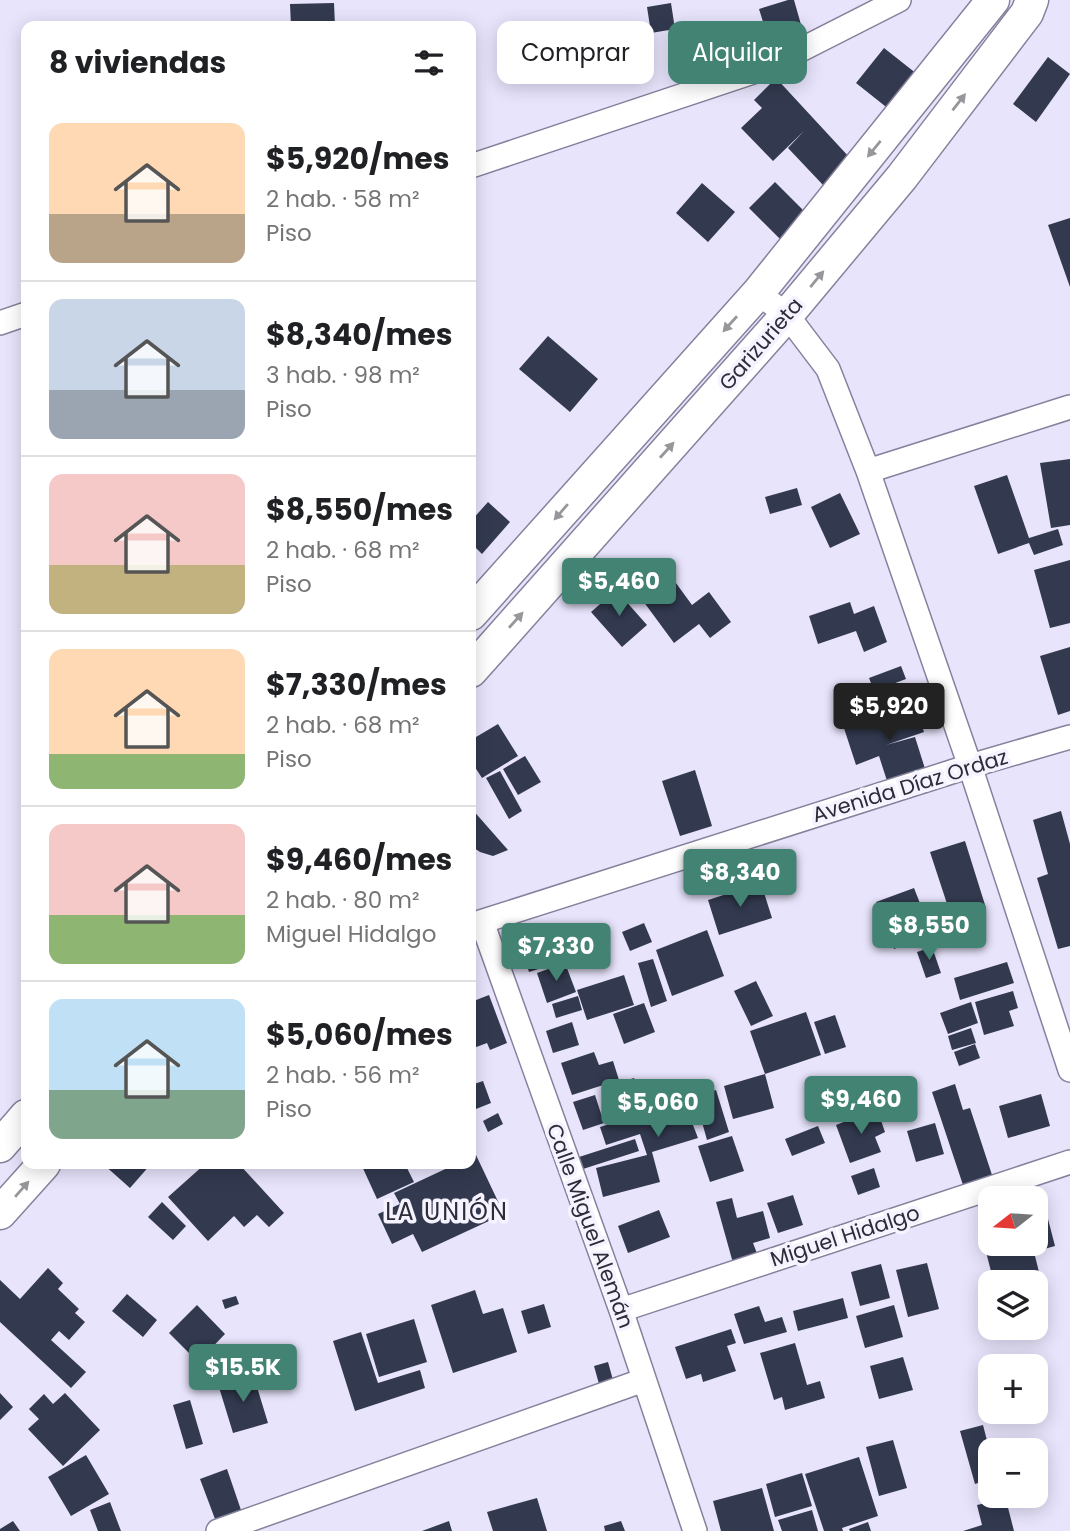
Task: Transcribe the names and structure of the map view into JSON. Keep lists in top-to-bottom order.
{
  "streets": {
    "main road": ["Garizurieta"],
    "street": ["Avenida Díaz Ordaz", "Calle Miguel Alemán", "Miguel Hidalgo"]
  },
  "crossings": [
    ["Avenida Díaz Ordaz", "Calle Miguel Alemán"],
    ["Calle Miguel Alemán", "Miguel Hidalgo"]
  ],
  "districts": ["LA UNIÓN"],
  "north": "left",
  "page": {
    "chip": ["Comprar", "Alquilar"],
    "heading": "8 viviendas",
    "list": [
      {
        "name": "$5,920/mes",
        "note": "2 hab. · 58 m² · Piso"
      },
      {
        "name": "$8,340/mes",
        "note": "3 hab. · 98 m² · Piso"
      },
      {
        "name": "$8,550/mes",
        "note": "2 hab. · 68 m² · Piso"
      },
      {
        "name": "$7,330/mes",
        "note": "2 hab. · 68 m² · Piso"
      },
      {
        "name": "$9,460/mes",
        "note": "2 hab. · 80 m² · Miguel Hidalgo"
      },
      {
        "name": "$5,060/mes",
        "note": "2 hab. · 56 m² · Piso"
      }
    ],
    "price": [
      "$5,460",
      "$5,920",
      "$8,340",
      "$8,550",
      "$7,330",
      "$9,460",
      "$5,060",
      "$15.5K"
    ],
    "map_buttons": ["+", "−"]
  }
}
